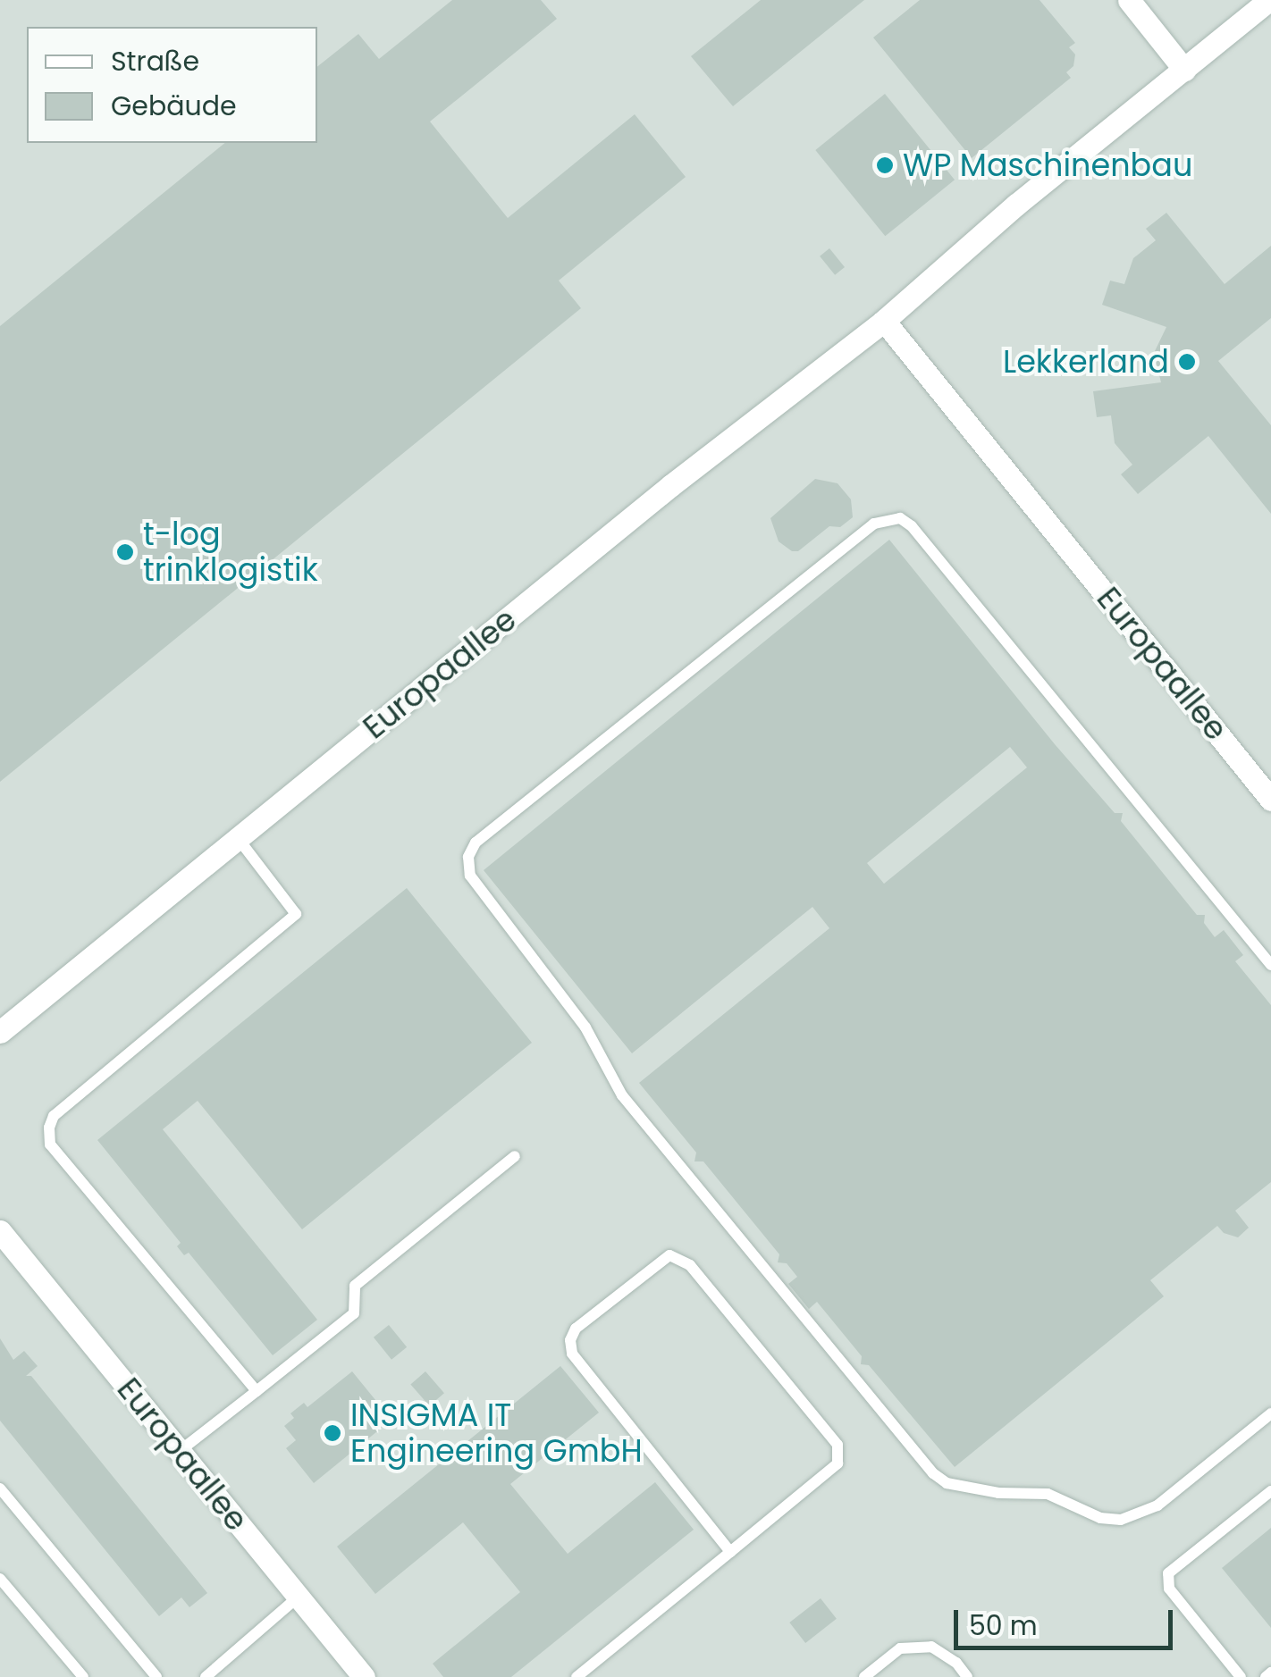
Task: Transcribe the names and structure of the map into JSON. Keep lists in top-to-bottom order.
{
  "streets": {
    "street": ["Europaallee"]
  },
  "places": [
    "WP Maschinenbau",
    "Lekkerland",
    "t-log trinklogistik",
    "INSIGMA IT Engineering GmbH"
  ],
  "legend": ["Straße", "Gebäude"],
  "scale_bar": "50 m"
}
